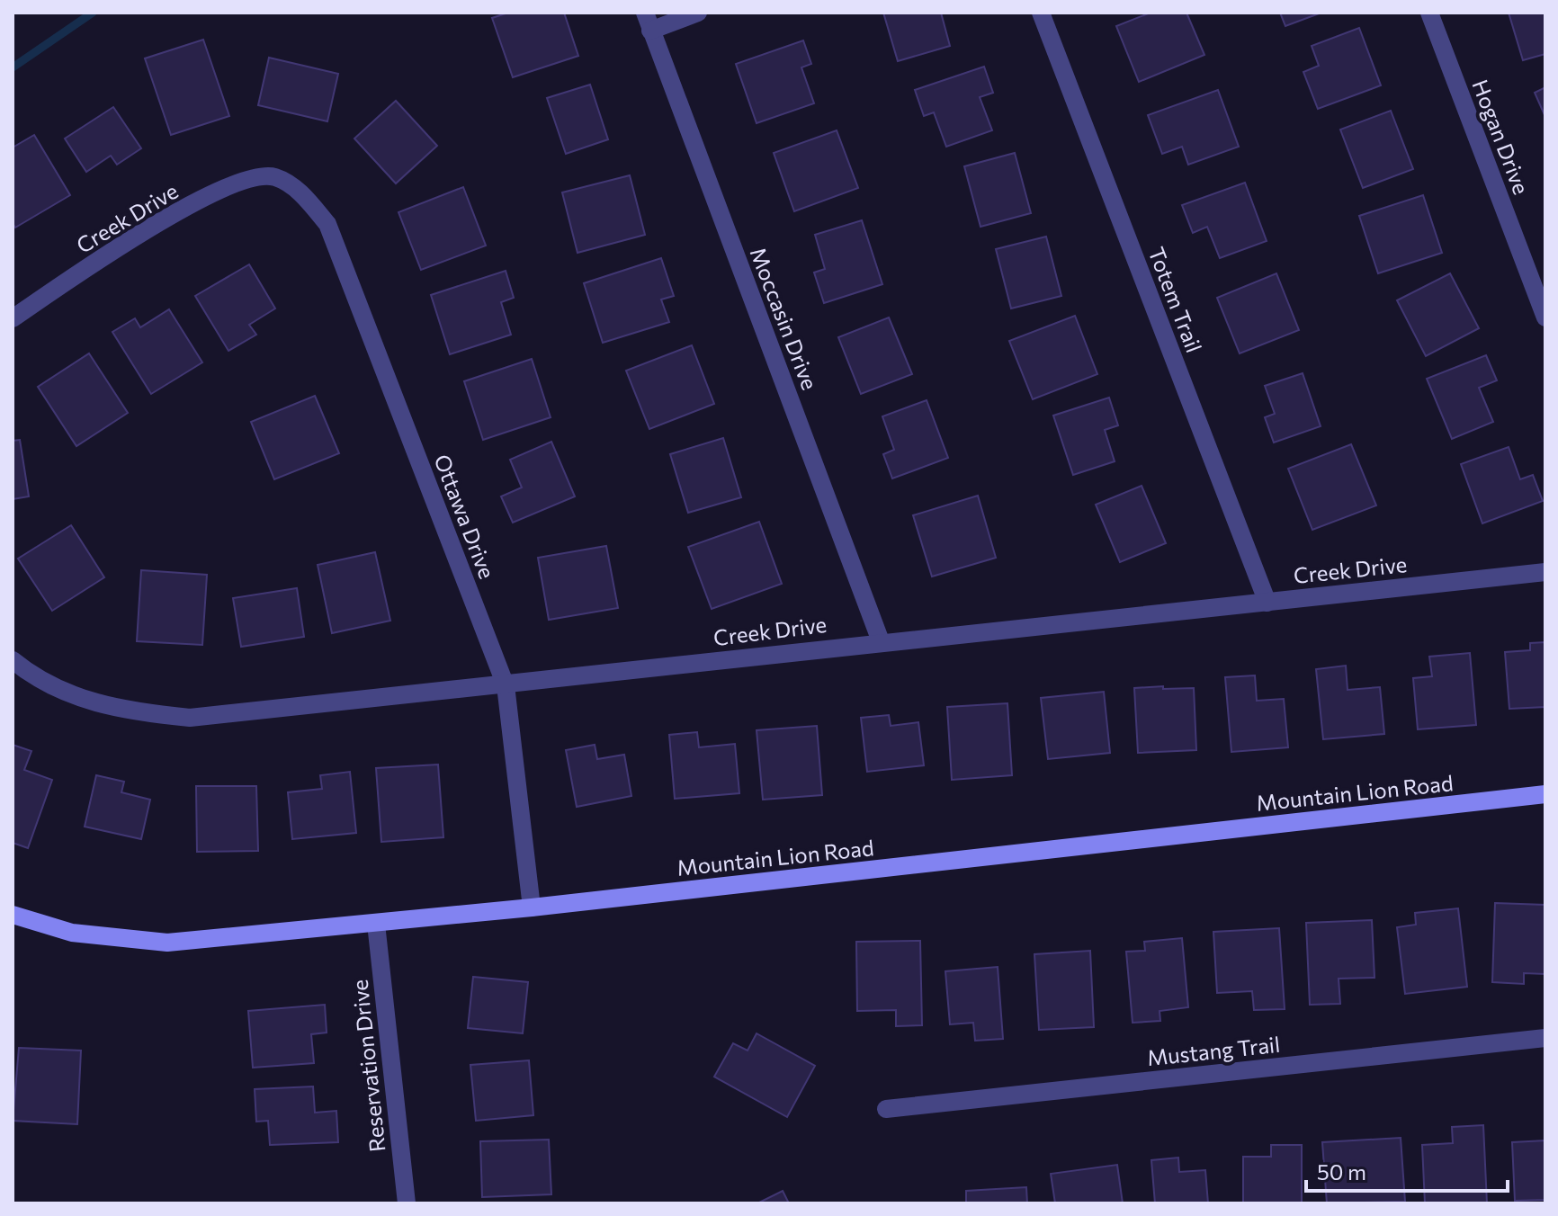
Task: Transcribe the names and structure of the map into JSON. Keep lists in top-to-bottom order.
{
  "streets": {
    "street": [
      "Hogan Drive",
      "Creek Drive",
      "Totem Trail",
      "Moccasin Drive",
      "Ottawa Drive",
      "Mountain Lion Road",
      "Mustang Trail",
      "Reservation Drive"
    ]
  },
  "crossings": [
    ["Creek Drive", "Totem Trail"],
    ["Creek Drive", "Moccasin Drive"],
    ["Creek Drive", "Ottawa Drive"],
    ["Ottawa Drive", "Mountain Lion Road"],
    ["Mountain Lion Road", "Reservation Drive"]
  ],
  "scale_bar": "50 m"
}
